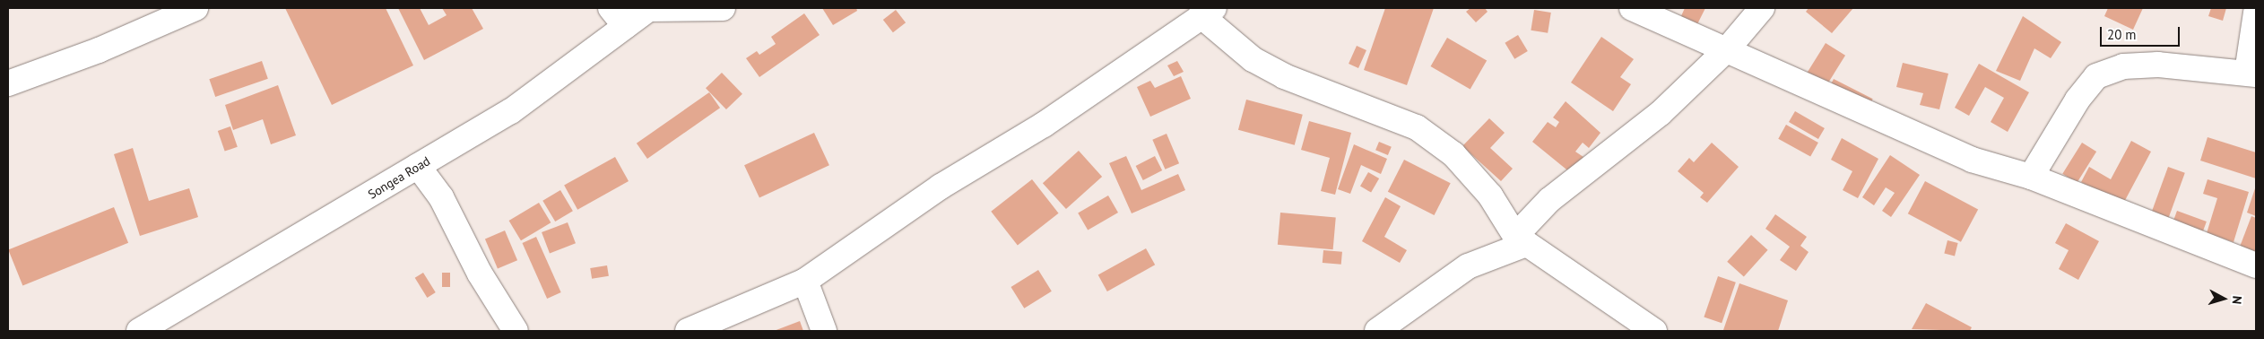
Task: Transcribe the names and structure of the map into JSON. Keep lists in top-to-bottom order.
{
  "streets": {
    "main road": ["Songea Road"]
  },
  "scale_bar": "20 m",
  "north": "right"
}
